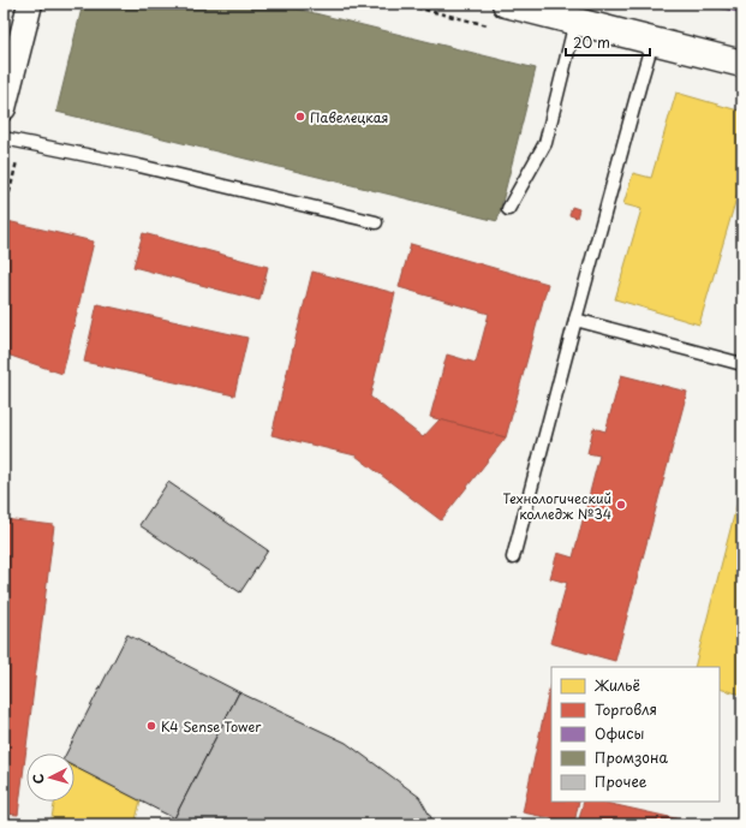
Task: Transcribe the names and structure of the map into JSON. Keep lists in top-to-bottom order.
{
  "places": ["Павелецкая", "Технологический колледж №34", "К4 Sense Tower"],
  "legend": [
    "Жильё",
    "Торговля",
    "Офисы",
    "Промзона",
    "Прочее"
  ],
  "scale_bar": "20 m",
  "north": "left"
}
